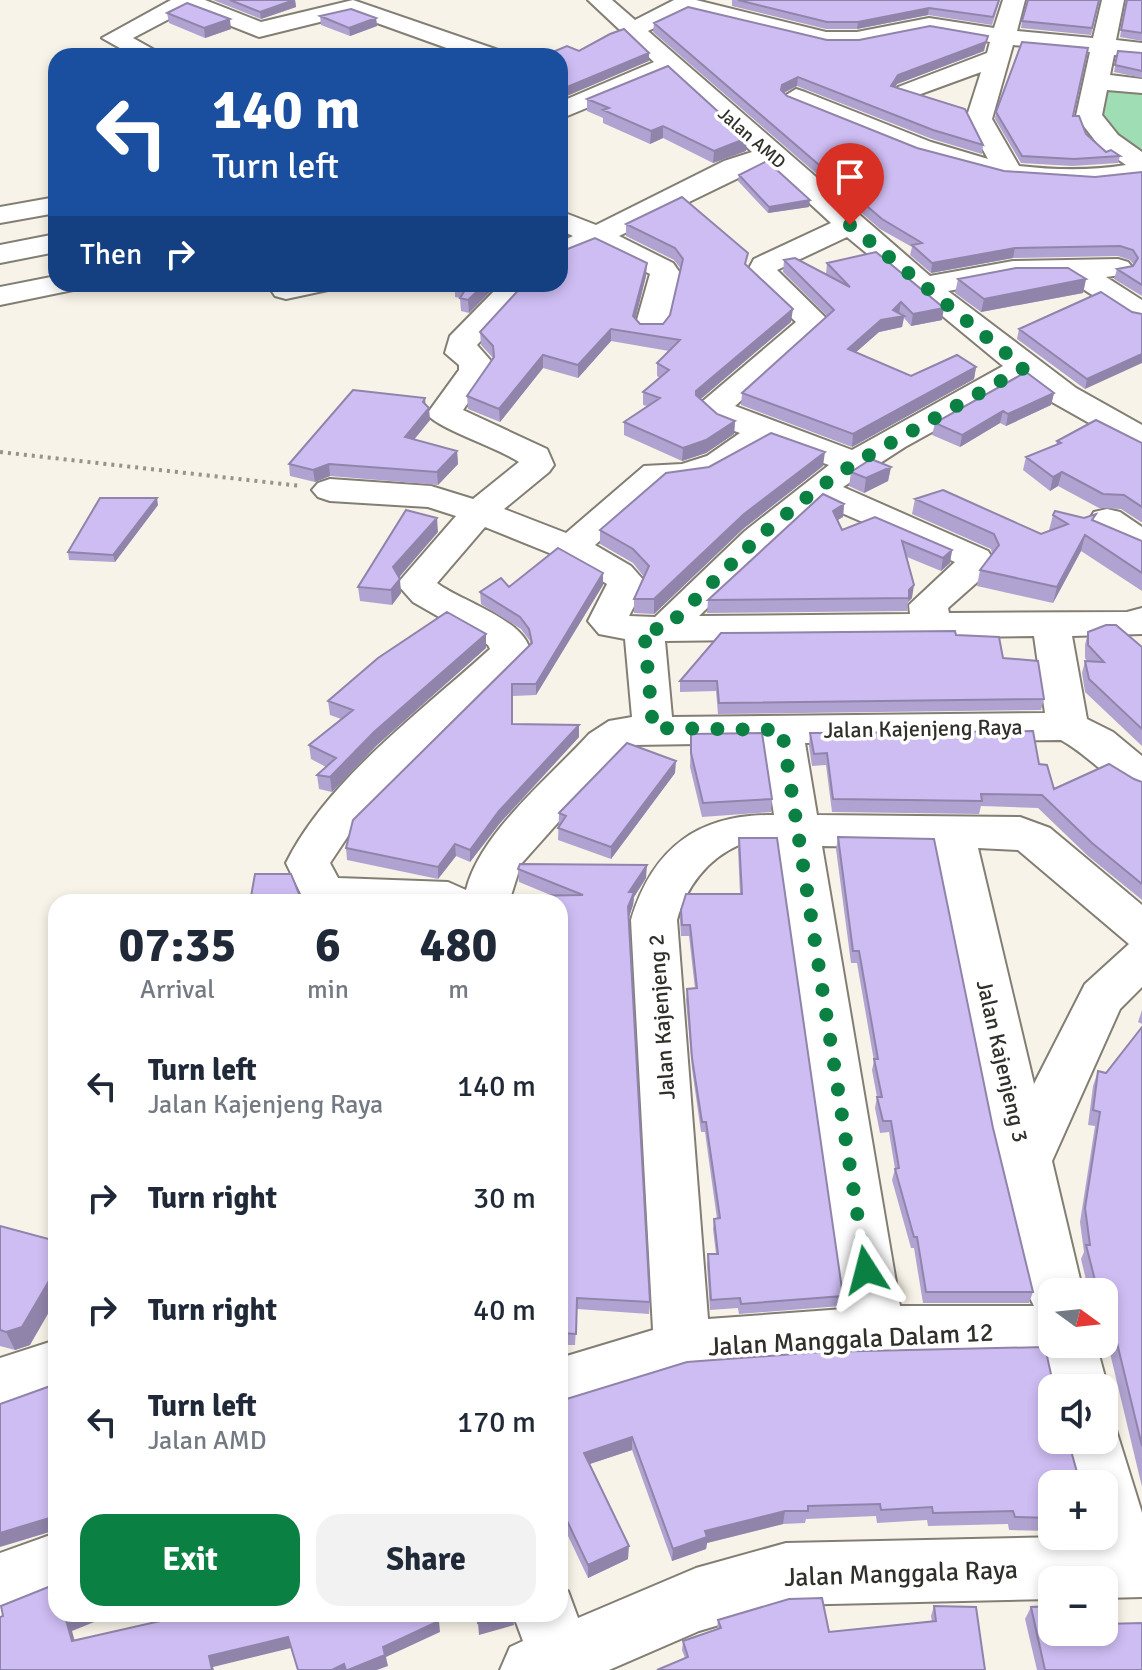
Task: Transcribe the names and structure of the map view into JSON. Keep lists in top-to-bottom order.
{
  "streets": {
    "street": [
      "Jalan AMD",
      "Jalan Kajenjeng Raya",
      "Jalan Kajenjeng 2",
      "Jalan Kajenjeng 3",
      "Jalan Manggala Dalam 12",
      "Jalan Manggala Raya"
    ]
  },
  "crossings": [
    ["Jalan Kajenjeng 2", "Jalan Kajenjeng 3"],
    ["Jalan Kajenjeng 2", "Jalan Manggala Dalam 12"]
  ],
  "north": "right",
  "page": {
    "turn": ["140 m", "Turn left"],
    "then": "Then",
    "eta": [
      "07:35",
      "Arrival",
      "6",
      "min",
      "480",
      "m"
    ],
    "list": [
      {
        "name": "Turn left",
        "note": "Jalan Kajenjeng Raya",
        "value": "140 m"
      },
      {
        "name": "Turn right",
        "value": "30 m"
      },
      {
        "name": "Turn right",
        "value": "40 m"
      },
      {
        "name": "Turn left",
        "note": "Jalan AMD",
        "value": "170 m"
      }
    ],
    "map_buttons": ["+", "−"],
    "buttons": ["Exit", "Share"]
  }
}
